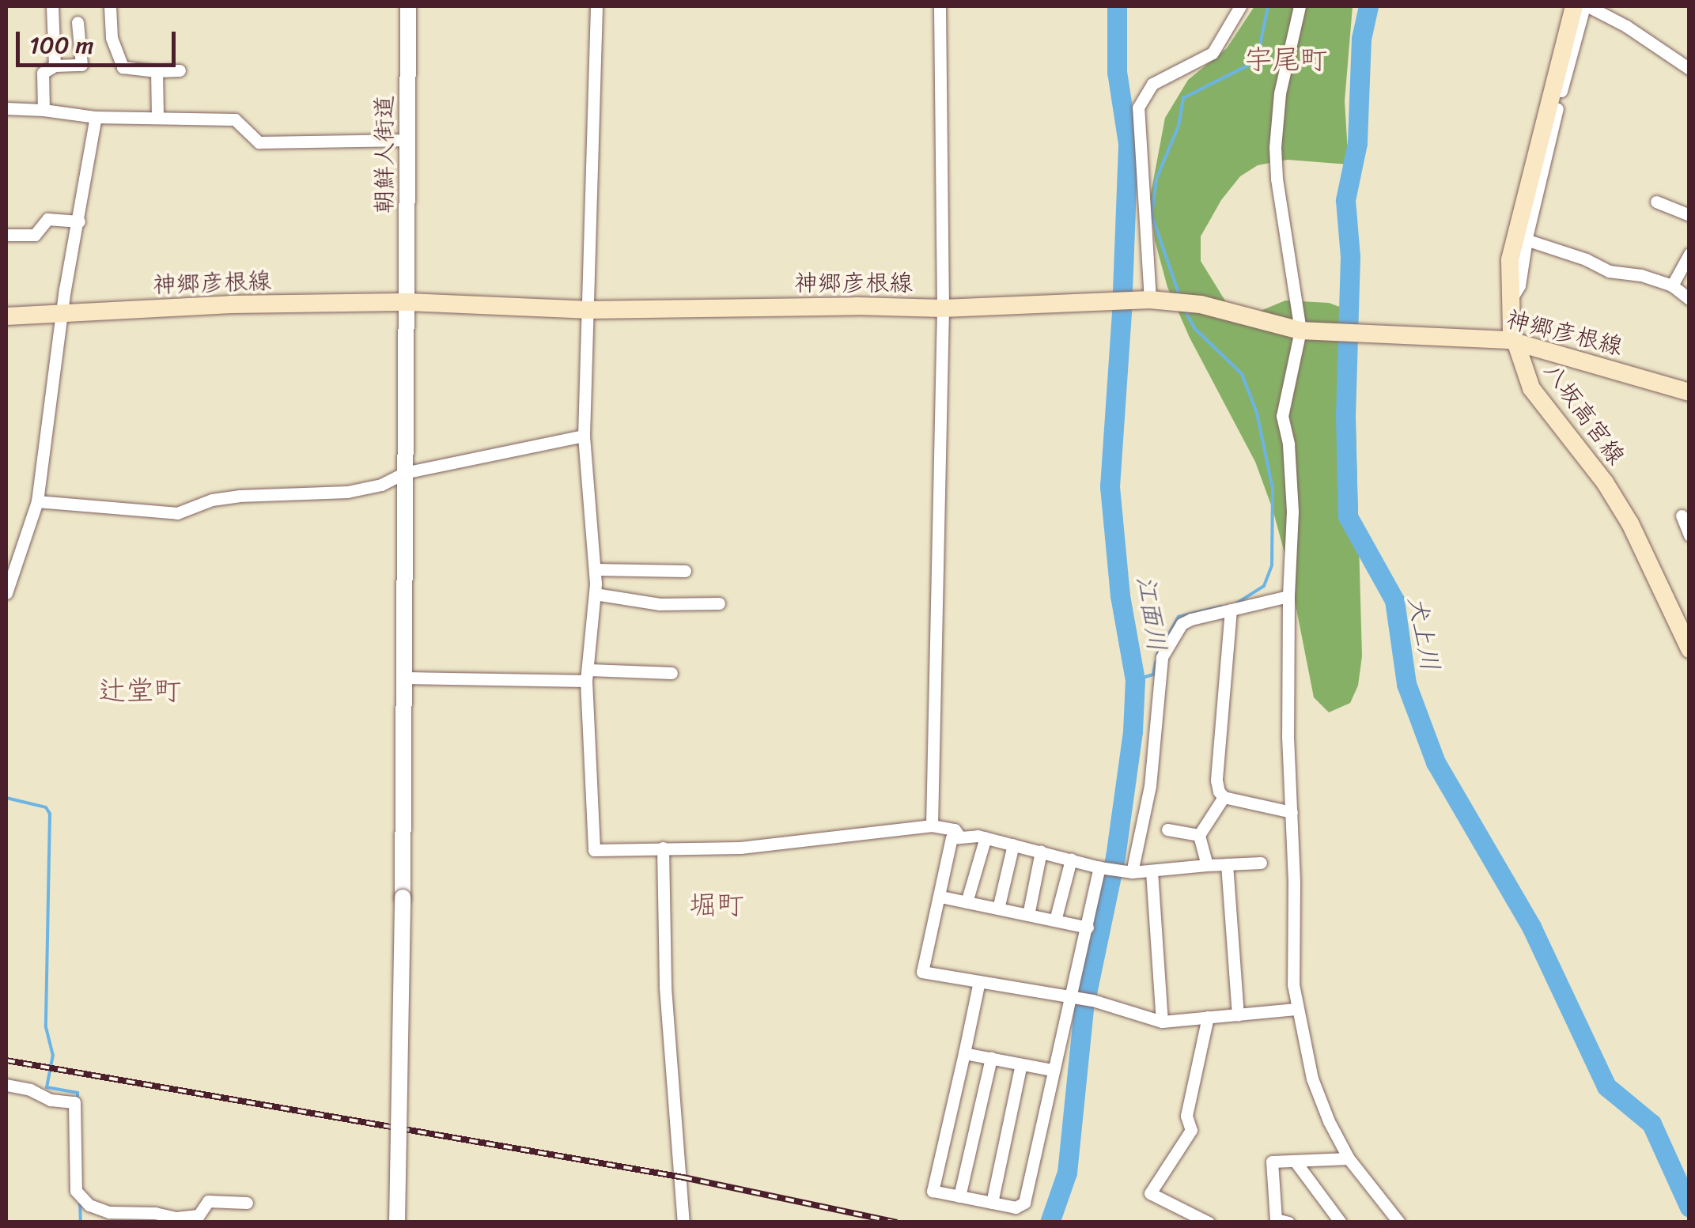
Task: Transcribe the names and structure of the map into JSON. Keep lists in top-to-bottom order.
{
  "streets": {
    "main road": ["神郷彦根線", "八坂高宮線"],
    "street": ["朝鮮人街道"]
  },
  "crossings": [
    ["朝鮮人街道", "神郷彦根線"],
    ["神郷彦根線", "八坂高宮線"]
  ],
  "districts": ["宇尾町", "辻堂町", "堀町"],
  "water": ["江面川", "犬上川"],
  "scale_bar": "100 m"
}
